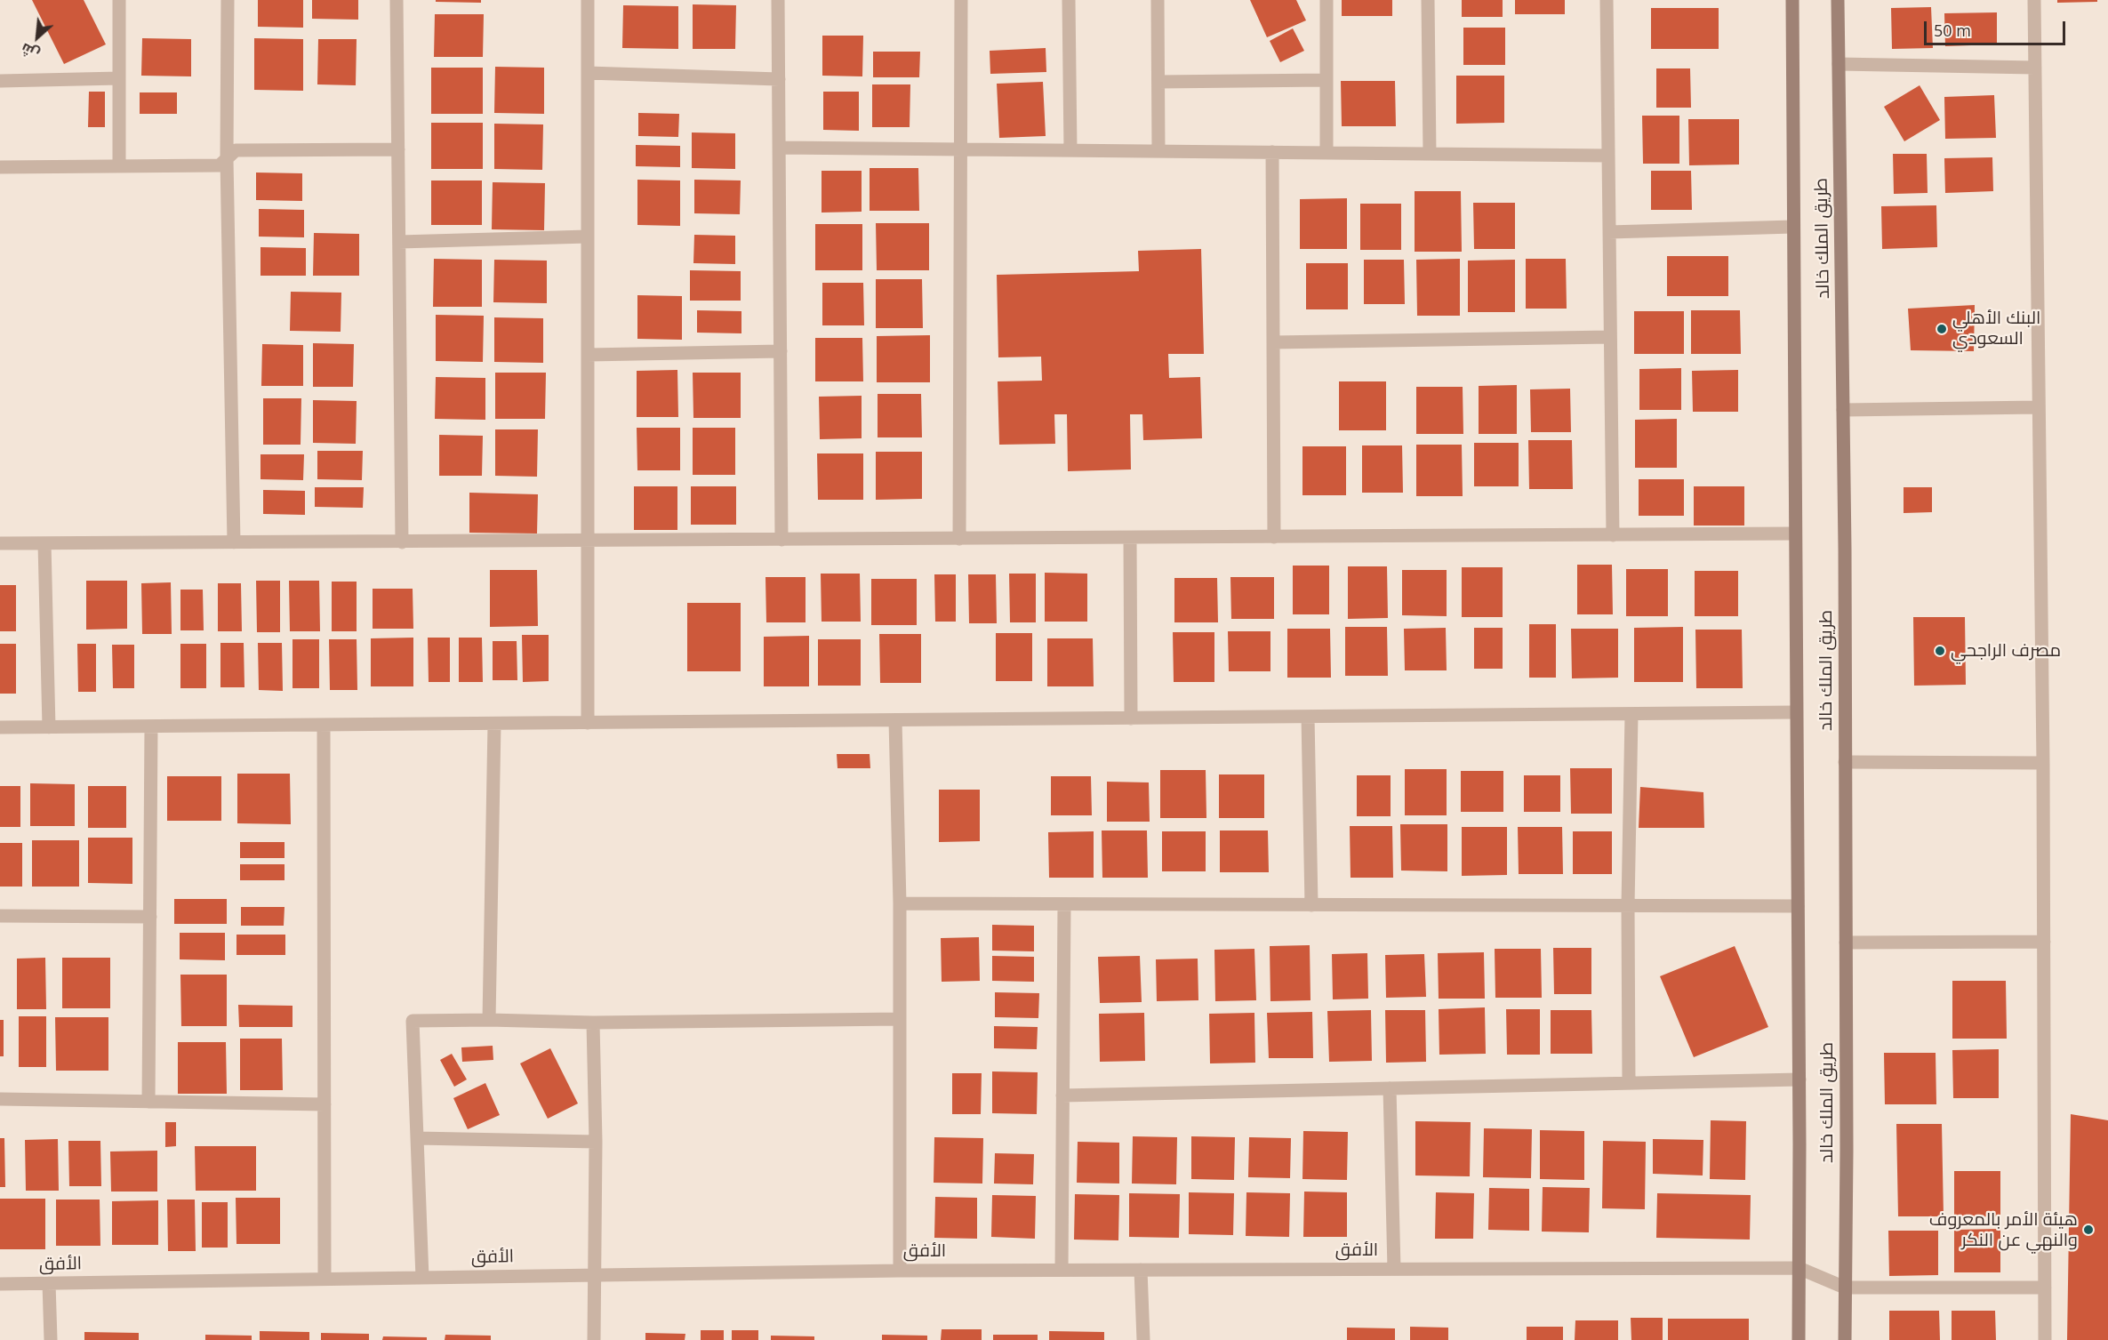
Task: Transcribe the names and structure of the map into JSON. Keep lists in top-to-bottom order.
{
  "streets": {
    "main road": ["طريق الملك خالد"],
    "street": ["الأفق"]
  },
  "crossings": [
    ["طريق الملك خالد", "الأفق"]
  ],
  "places": ["البنك الأهلي السعودي", "مصرف الراجحي", "هيئة الأمر بالمعروف والنهي عن النكر"],
  "scale_bar": "50 m",
  "north": "bottom left"
}
